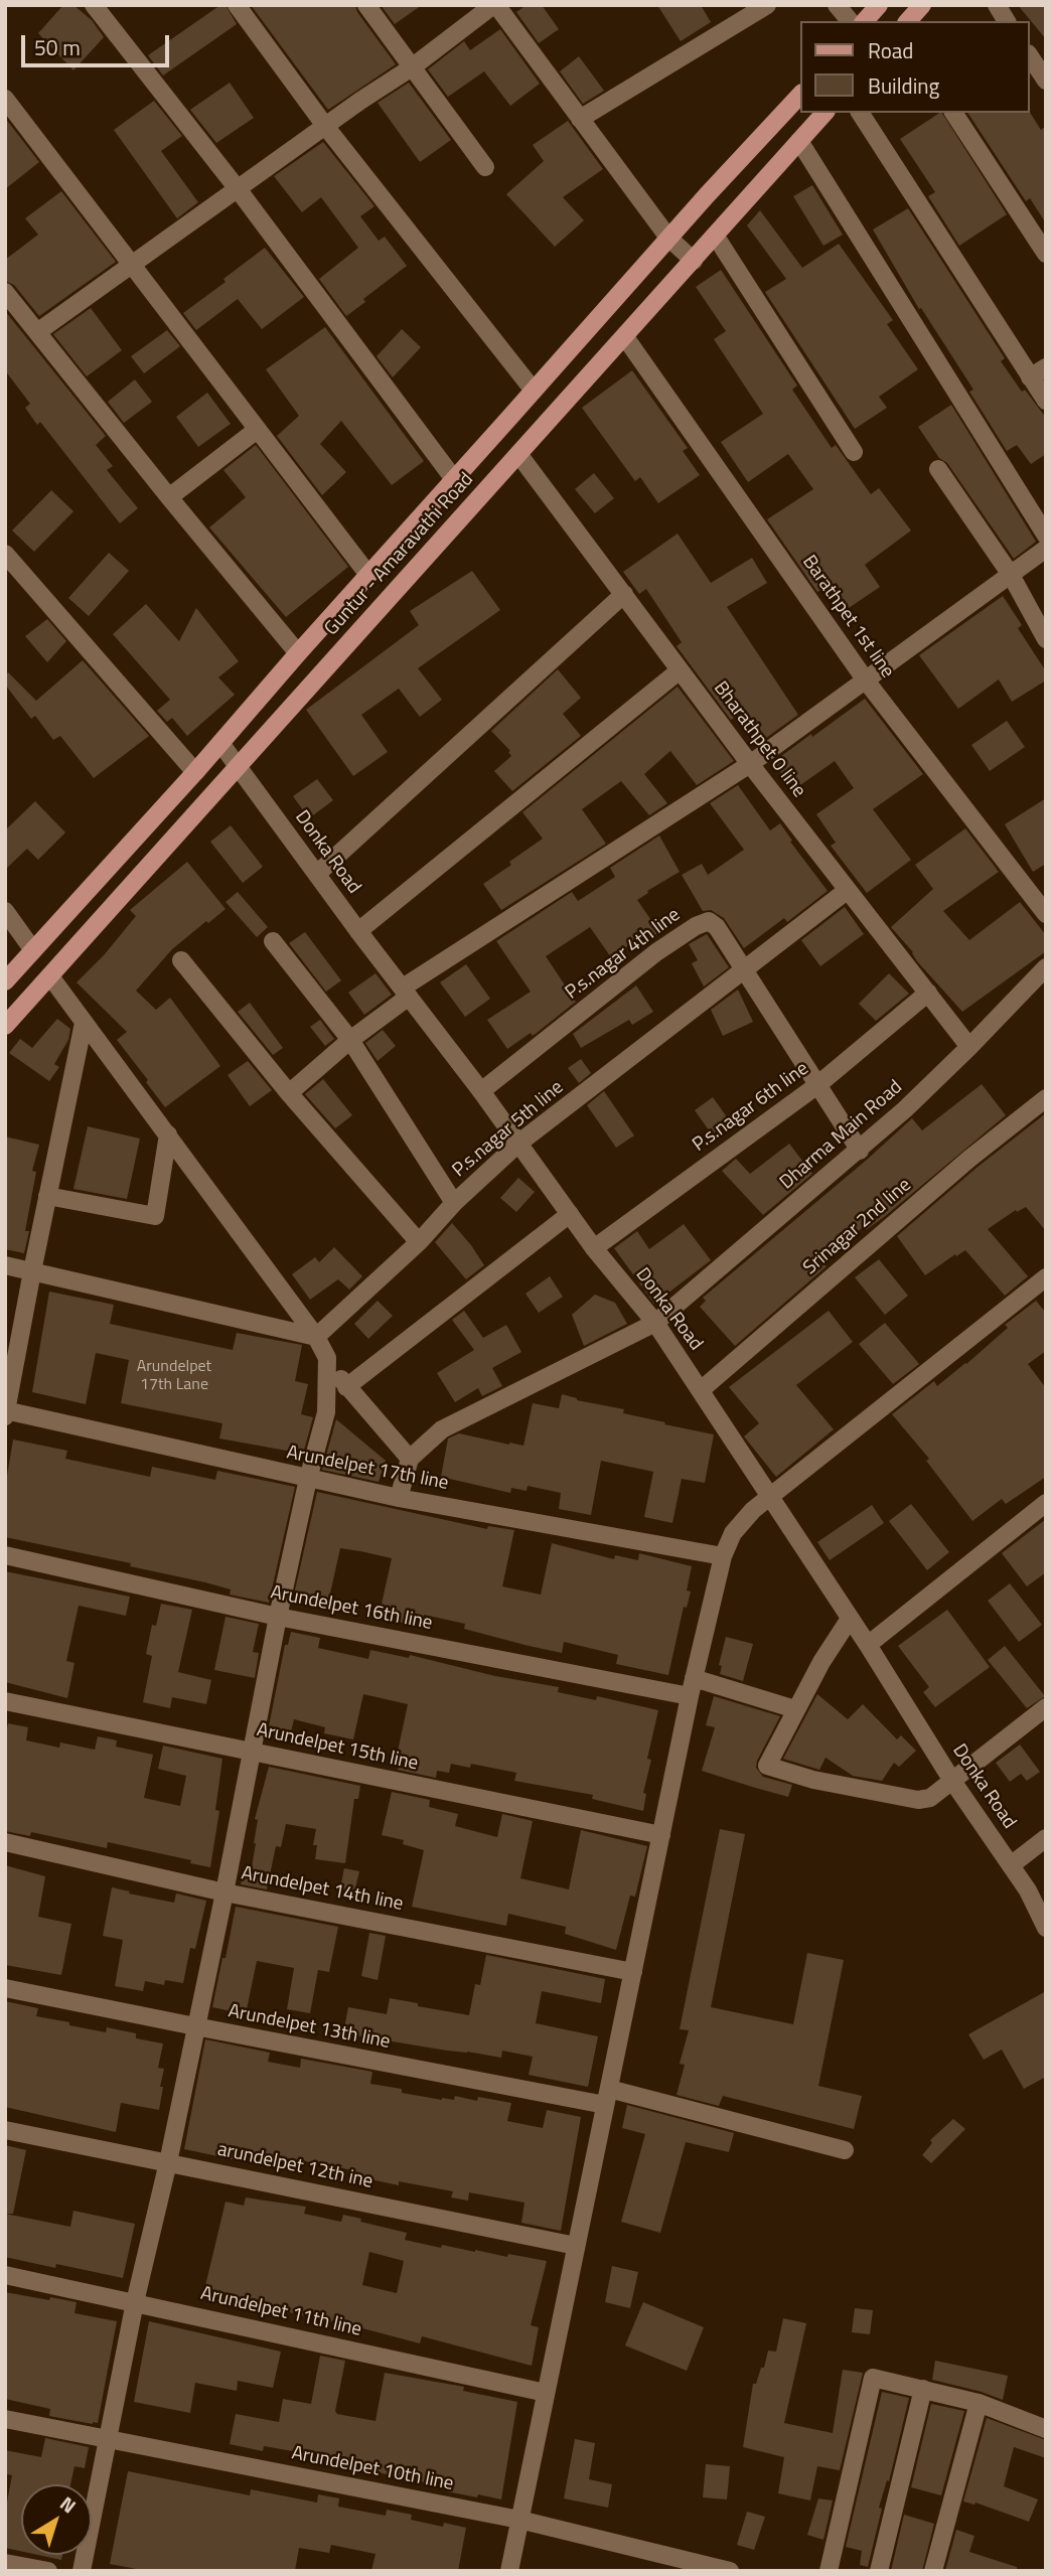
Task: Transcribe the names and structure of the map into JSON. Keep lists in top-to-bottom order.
{
  "streets": {
    "main road": ["Guntur - Amaravathi Road"],
    "street": [
      "Barathpet 1st line",
      "Bharathpet 0 line",
      "Donka Road",
      "P.s.nagar 4th line",
      "P.s.nagar 6th line",
      "P.s.nagar 5th line",
      "Dharma Main Road",
      "Srinagar 2nd line",
      "Arundelpet 17th line",
      "Arundelpet 16th line",
      "Arundelpet 15th line",
      "Arundelpet 14th line",
      "Arundelpet 13th line",
      "arundelpet 12th ine",
      "Arundelpet 11th line",
      "Arundelpet 10th line"
    ]
  },
  "crossings": [
    ["Guntur - Amaravathi Road", "Barathpet 1st line"],
    ["Guntur - Amaravathi Road", "Bharathpet 0 line"],
    ["Guntur - Amaravathi Road", "Donka Road"],
    ["Bharathpet 0 line", "P.s.nagar 6th line"],
    ["Bharathpet 0 line", "P.s.nagar 5th line"],
    ["Bharathpet 0 line", "Dharma Main Road"],
    ["Donka Road", "P.s.nagar 4th line"],
    ["Donka Road", "P.s.nagar 6th line"],
    ["Donka Road", "P.s.nagar 5th line"],
    ["Donka Road", "Dharma Main Road"],
    ["Donka Road", "Srinagar 2nd line"],
    ["P.s.nagar 4th line", "P.s.nagar 6th line"],
    ["P.s.nagar 4th line", "P.s.nagar 5th line"],
    ["P.s.nagar 4th line", "Dharma Main Road"]
  ],
  "house_numbers": ["Arundelpet 17th Lane"],
  "legend": ["Road", "Building"],
  "scale_bar": "50 m",
  "north": "top right"
}
